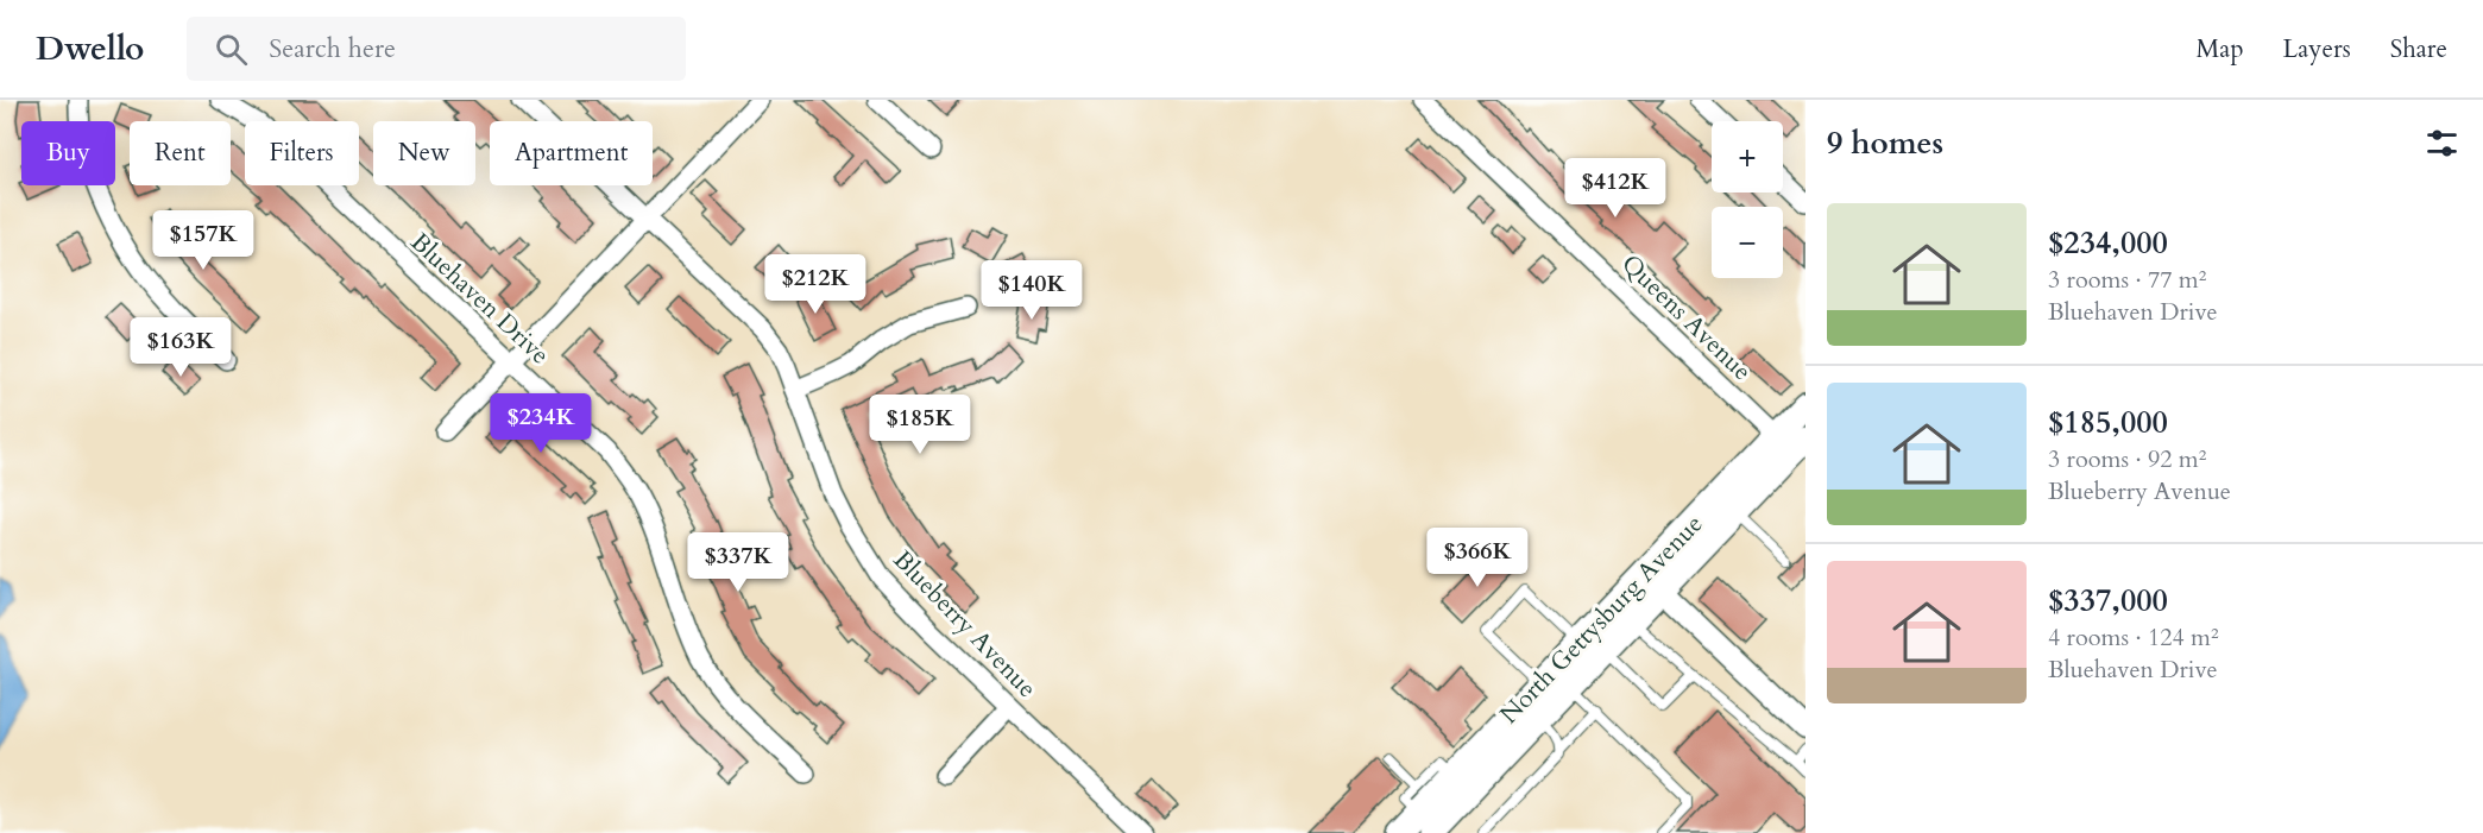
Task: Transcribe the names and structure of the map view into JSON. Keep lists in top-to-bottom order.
{
  "streets": {
    "main road": ["North Gettysburg Avenue"],
    "street": ["Bluehaven Drive", "Queens Avenue", "Blueberry Avenue"]
  },
  "crossings": [
    ["Queens Avenue", "North Gettysburg Avenue"]
  ],
  "page": {
    "header": "Dwello",
    "search": "Search here",
    "nav": ["Map", "Layers", "Share"],
    "heading": "9 homes",
    "map_buttons": ["+", "−"],
    "chip": [
      "Buy",
      "Rent",
      "Filters",
      "New",
      "Apartment"
    ],
    "price": [
      "$412K",
      "$157K",
      "$212K",
      "$140K",
      "$163K",
      "$234K",
      "$185K",
      "$366K",
      "$337K"
    ],
    "list": [
      {
        "name": "$234,000",
        "note": "3 rooms · 77 m² · Bluehaven Drive"
      },
      {
        "name": "$185,000",
        "note": "3 rooms · 92 m² · Blueberry Avenue"
      },
      {
        "name": "$337,000",
        "note": "4 rooms · 124 m² · Bluehaven Drive"
      }
    ]
  }
}
